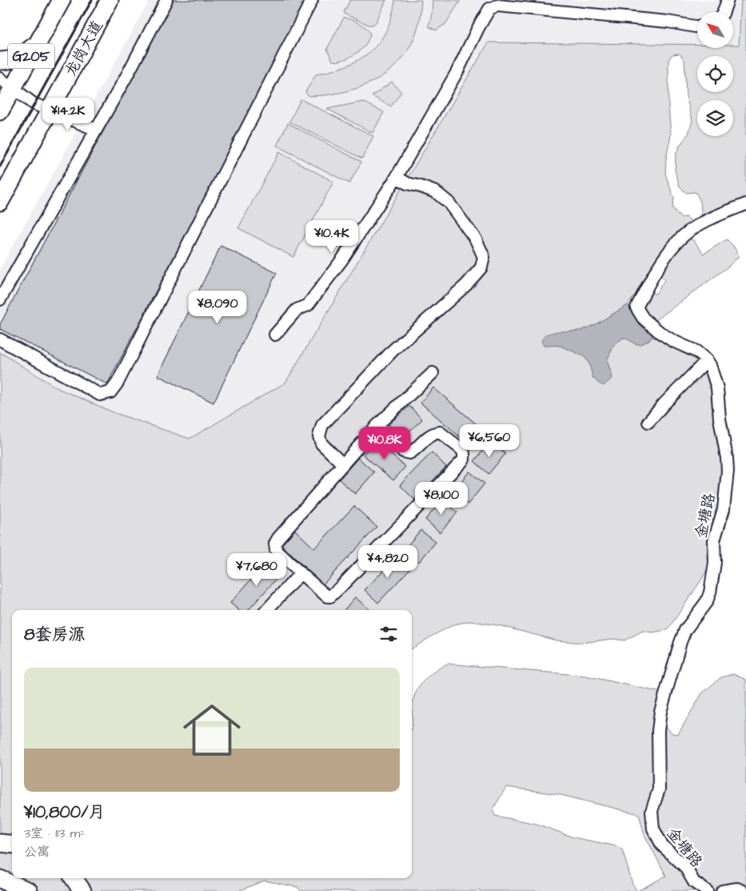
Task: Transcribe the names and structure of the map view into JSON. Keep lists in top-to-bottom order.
{
  "streets": {
    "highway": ["龙岗大道", "G205"],
    "street": ["金塘路"]
  },
  "north": "top left",
  "page": {
    "price": [
      "¥14.2K",
      "¥10.4K",
      "¥8,090",
      "¥6,560",
      "¥10.8K",
      "¥8,100",
      "¥4,820",
      "¥7,680"
    ],
    "heading": "8套房源",
    "list": [
      {
        "name": "¥10,800/月",
        "note": "3室 · 113 m² · 公寓"
      }
    ]
  }
}
